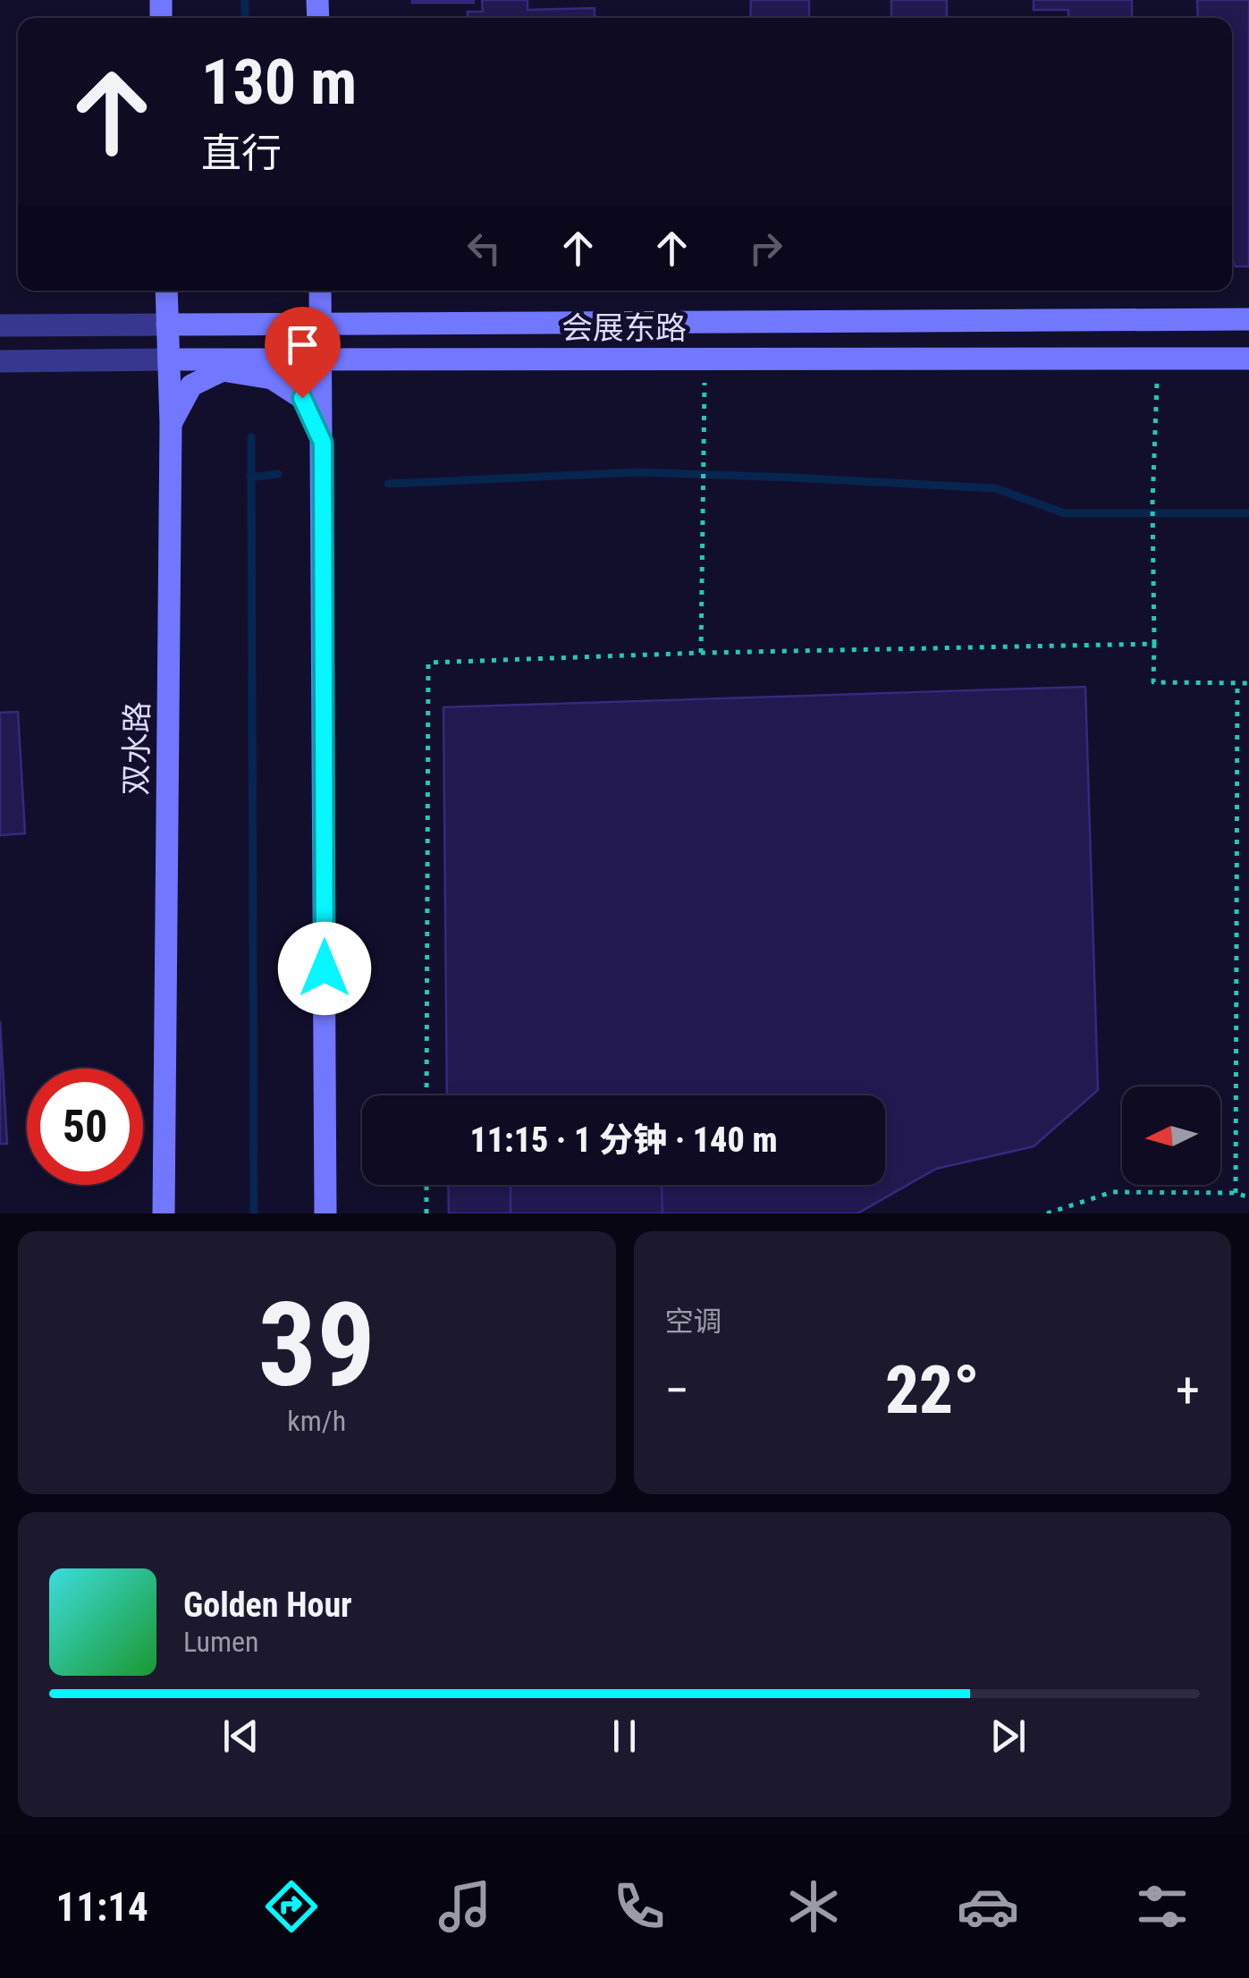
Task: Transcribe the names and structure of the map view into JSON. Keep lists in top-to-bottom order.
{
  "streets": {
    "main road": ["会展东路", "双水路"]
  },
  "crossings": [
    ["会展东路", "双水路"]
  ],
  "north": "left",
  "page": {
    "turn": ["130 m", "直行"],
    "limit": "50",
    "trip": "11:15 · 1 分钟 · 140 m",
    "tile": [
      ["39", "km/h"],
      "空调"
    ],
    "heat": ["−", "22°", "+"],
    "song": ["Golden Hour", "Lumen"],
    "tabs": "11:14"
  }
}
